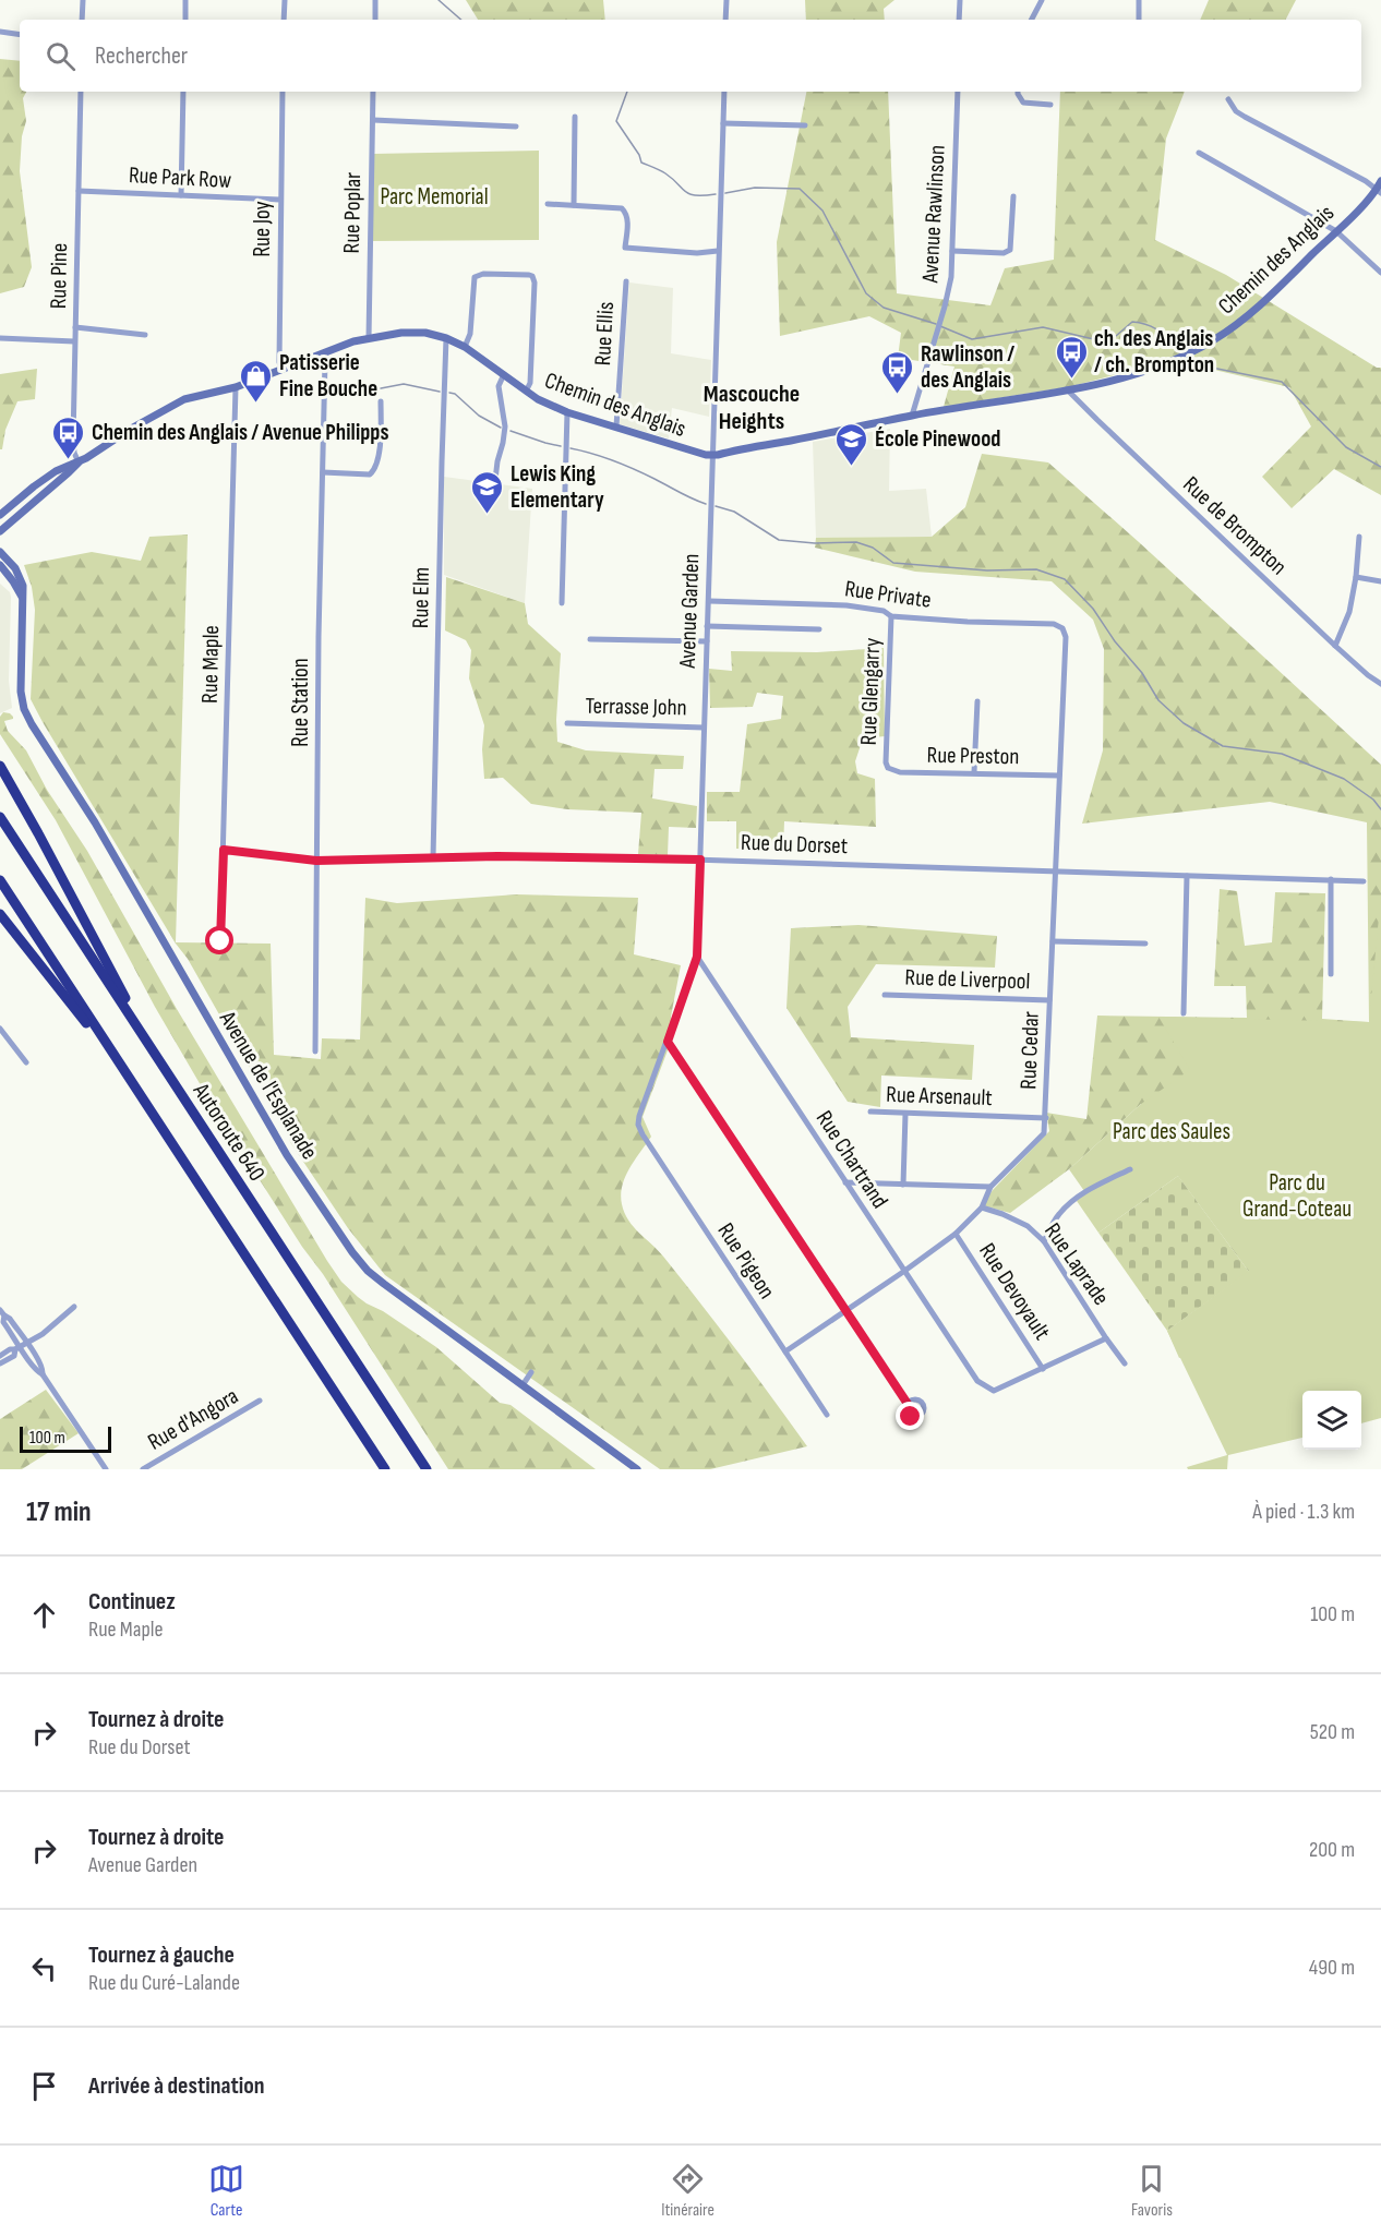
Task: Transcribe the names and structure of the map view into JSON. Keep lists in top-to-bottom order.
{
  "streets": {
    "highway": ["Autoroute 640"],
    "street": [
      "Rue Park Row",
      "Rue Poplar",
      "Avenue Rawlinson",
      "Rue Joy",
      "Chemin des Anglais",
      "Rue Pine",
      "Rue Ellis",
      "Rue de Brompton",
      "Rue Private",
      "Rue Elm",
      "Avenue Garden",
      "Rue Maple",
      "Rue Glengarry",
      "Rue Station",
      "Terrasse John",
      "Rue Preston",
      "Rue du Dorset",
      "Rue de Liverpool",
      "Rue Cedar",
      "Avenue de l'Esplanade",
      "Rue Arsenault",
      "Rue Chartrand",
      "Rue Pigeon",
      "Rue Laprade",
      "Rue Devoyault",
      "Rue d'Angora"
    ]
  },
  "crossings": [
    ["Rue Park Row", "Rue Joy"],
    ["Rue Park Row", "Rue Pine"],
    ["Rue Poplar", "Chemin des Anglais"],
    ["Avenue Rawlinson", "Chemin des Anglais"],
    ["Rue Joy", "Chemin des Anglais"],
    ["Chemin des Anglais", "Rue Pine"],
    ["Chemin des Anglais", "Rue Ellis"],
    ["Chemin des Anglais", "Rue de Brompton"],
    ["Chemin des Anglais", "Rue Elm"],
    ["Chemin des Anglais", "Avenue Garden"],
    ["Chemin des Anglais", "Rue Maple"],
    ["Chemin des Anglais", "Rue Station"],
    ["Rue Private", "Avenue Garden"],
    ["Rue Private", "Rue Glengarry"],
    ["Rue Private", "Rue Cedar"],
    ["Rue Elm", "Rue du Dorset"],
    ["Avenue Garden", "Terrasse John"],
    ["Avenue Garden", "Rue du Dorset"],
    ["Avenue Garden", "Rue Chartrand"],
    ["Avenue Garden", "Rue Pigeon"],
    ["Rue Maple", "Rue du Dorset"],
    ["Rue Glengarry", "Rue Preston"],
    ["Rue Station", "Rue du Dorset"],
    ["Rue Preston", "Rue Cedar"],
    ["Rue du Dorset", "Rue Cedar"],
    ["Rue de Liverpool", "Rue Cedar"],
    ["Rue Cedar", "Rue Arsenault"],
    ["Rue Cedar", "Rue Chartrand"],
    ["Rue Cedar", "Rue Pigeon"],
    ["Rue Cedar", "Rue Laprade"],
    ["Rue Cedar", "Rue Devoyault"],
    ["Rue Chartrand", "Rue Devoyault"]
  ],
  "districts": ["Mascouche Heights"],
  "parks": ["Parc Memorial", "Parc des Saules", "Parc du Grand-Coteau"],
  "places": {
    "bus stop": ["ch. des Anglais / ch. Brompton", "Rawlinson / des Anglais", "Chemin des Anglais / Avenue Philipps"],
    "shop": ["Patisserie Fine Bouche"],
    "school or university": ["École Pinewood", "Lewis King Elementary"]
  },
  "scale_bar": "100 m",
  "page": {
    "search": "Rechercher",
    "scale": "100 m",
    "heading": ["17 min", "À pied · 1.3 km"],
    "list": [
      ["Continuez", "Rue Maple", "100 m"],
      ["Tournez à droite", "Rue du Dorset", "520 m"],
      ["Tournez à droite", "Avenue Garden", "200 m"],
      ["Tournez à gauche", "Rue du Curé-Lalande", "490 m"],
      "Arrivée à destination"
    ],
    "nav": ["Carte", "Itinéraire", "Favoris"]
  }
}
